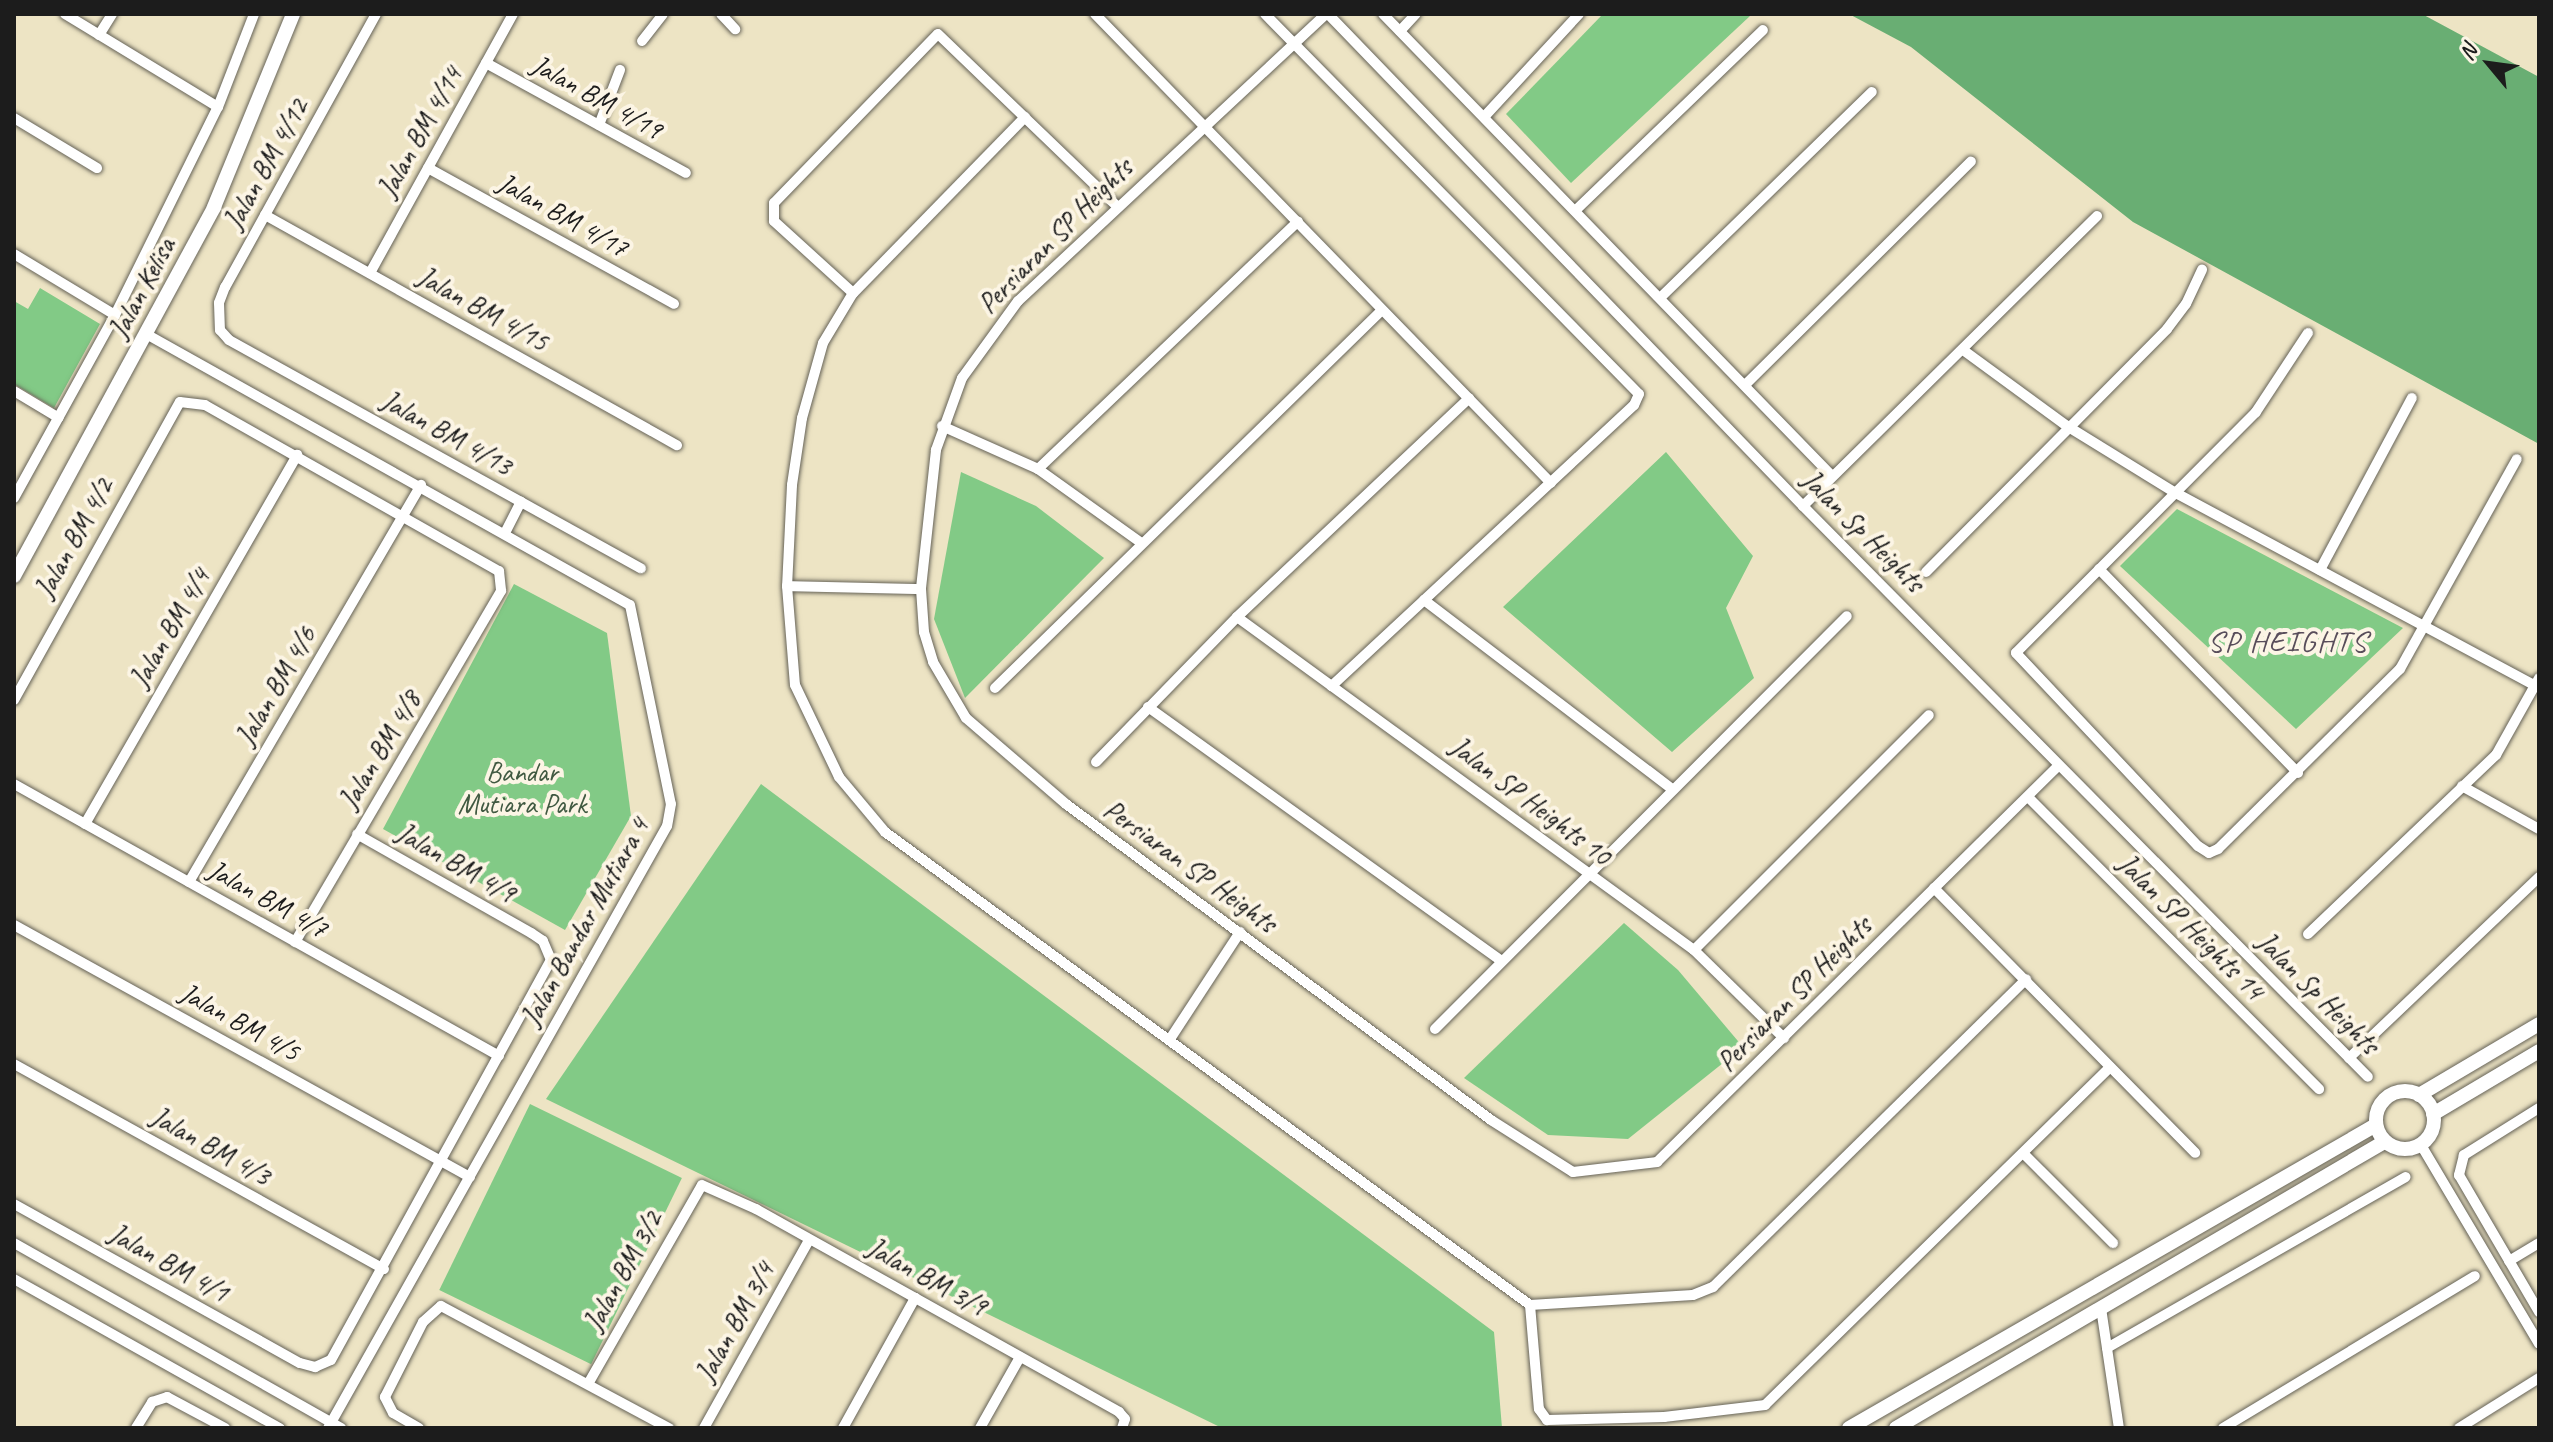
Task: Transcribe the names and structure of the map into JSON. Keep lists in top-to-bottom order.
{
  "streets": {
    "street": [
      "Jalan BM 4/19",
      "Jalan BM 4/14",
      "Jalan BM 4/12",
      "Jalan BM 4/17",
      "Persiaran SP Heights",
      "Jalan Kelisa",
      "Jalan BM 4/15",
      "Jalan BM 4/13",
      "Jalan Sp Heights",
      "Jalan BM 4/2",
      "Jalan BM 4/4",
      "Jalan BM 4/6",
      "Jalan BM 4/8",
      "Jalan SP Heights 10",
      "Jalan BM 4/9",
      "Jalan BM 4/7",
      "Jalan Bandar Mutiara 4",
      "Jalan SP Heights 14",
      "Jalan BM 4/5",
      "Jalan BM 4/3",
      "Jalan BM 4/1",
      "Jalan BM 3/2",
      "Jalan BM 3/9",
      "Jalan BM 3/4"
    ]
  },
  "crossings": [
    ["Jalan BM 4/19", "Jalan BM 4/14"],
    ["Jalan BM 4/14", "Jalan BM 4/17"],
    ["Jalan BM 4/14", "Jalan BM 4/15"],
    ["Jalan BM 4/12", "Jalan BM 4/15"],
    ["Jalan BM 4/12", "Jalan BM 4/13"],
    ["Persiaran SP Heights", "Jalan Sp Heights"],
    ["Persiaran SP Heights", "Jalan SP Heights 10"],
    ["Persiaran SP Heights", "Jalan SP Heights 14"],
    ["Jalan Kelisa", "Jalan Bandar Mutiara 4"],
    ["Jalan BM 4/2", "Jalan BM 4/4"],
    ["Jalan BM 4/4", "Jalan BM 4/7"],
    ["Jalan BM 4/6", "Jalan BM 4/8"],
    ["Jalan BM 4/6", "Jalan BM 4/7"],
    ["Jalan BM 4/6", "Jalan Bandar Mutiara 4"],
    ["Jalan BM 4/8", "Jalan BM 4/9"],
    ["Jalan BM 4/8", "Jalan BM 4/7"],
    ["Jalan BM 4/9", "Jalan BM 4/7"],
    ["Jalan Bandar Mutiara 4", "Jalan BM 4/5"],
    ["Jalan BM 4/3", "Jalan BM 4/1"],
    ["Jalan BM 3/2", "Jalan BM 3/9"],
    ["Jalan BM 3/9", "Jalan BM 3/4"]
  ],
  "districts": ["SP HEIGHTS"],
  "parks": ["Bandar Mutiara Park"],
  "north": "top left"
}
